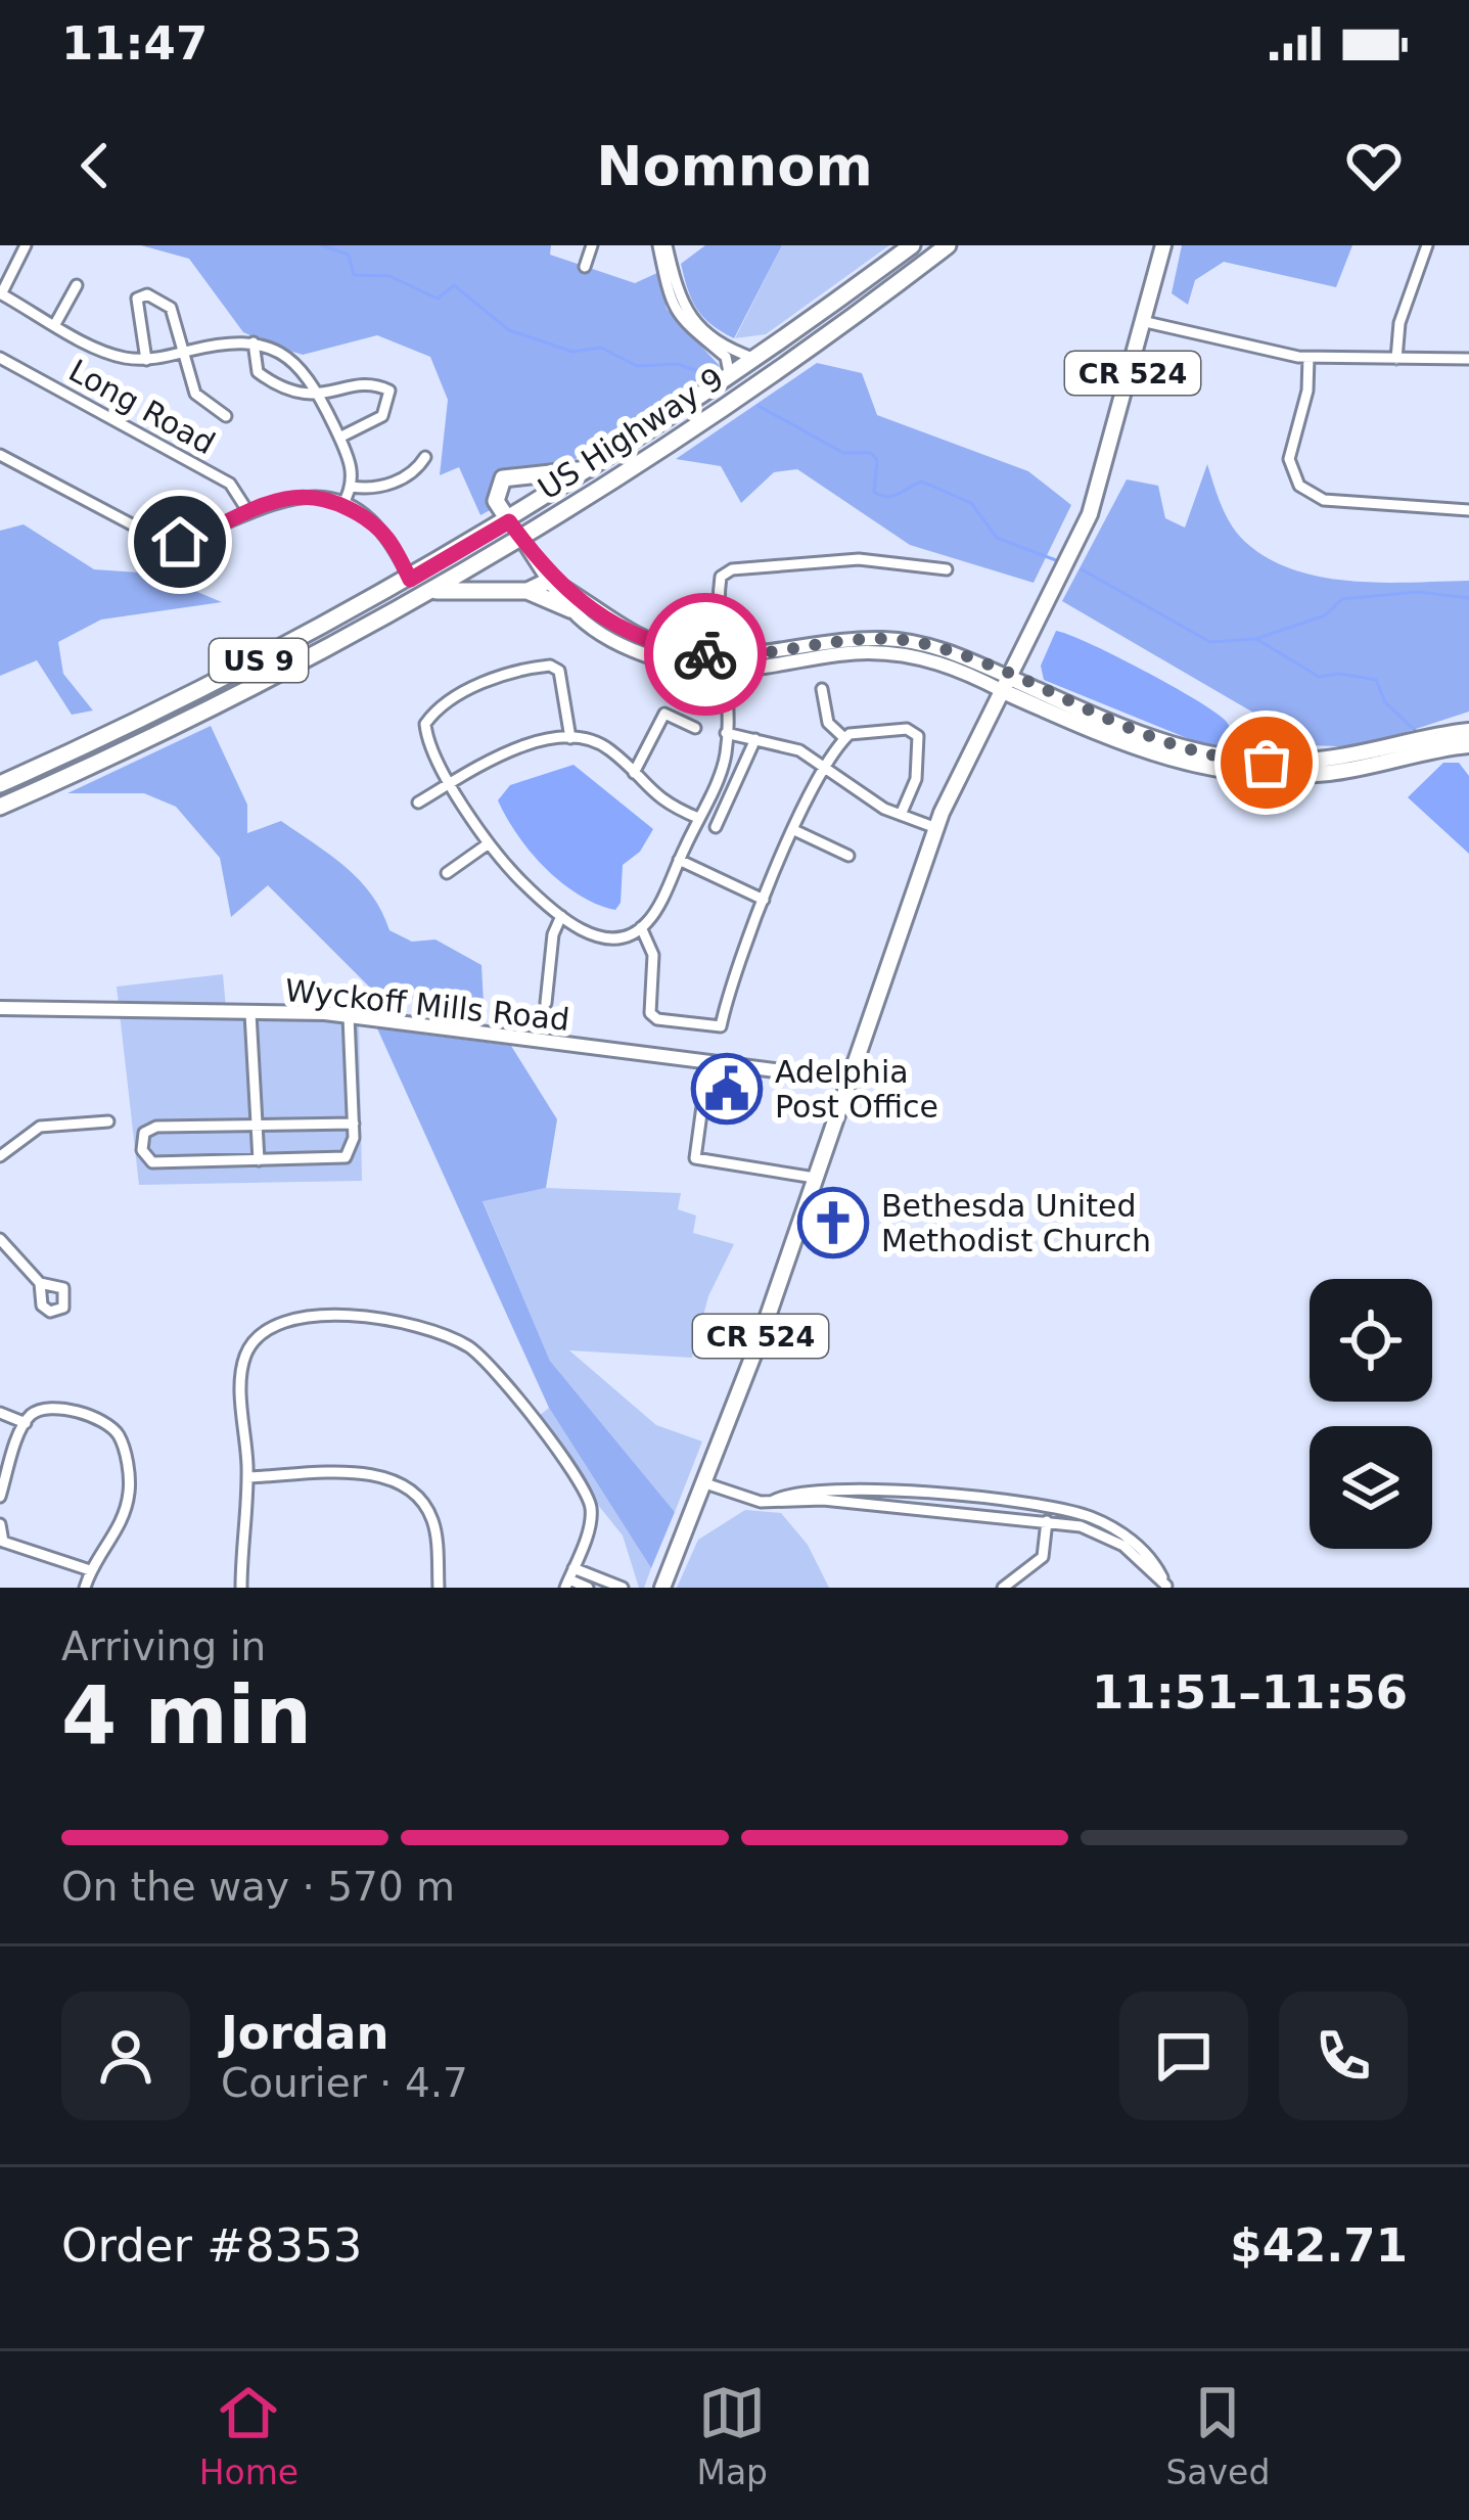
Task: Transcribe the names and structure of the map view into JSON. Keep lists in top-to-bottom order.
{
  "streets": {
    "highway": ["US Highway 9", "US 9"],
    "main road": ["CR 524"],
    "street": ["Long Road", "Wyckoff Mills Road"]
  },
  "crossings": [
    ["CR 524", "Wyckoff Mills Road"]
  ],
  "places": {
    "public building": ["Adelphia Post Office"],
    "church": ["Bethesda United Methodist Church"]
  },
  "page": {
    "status": "11:47",
    "header": "Nomnom",
    "heading": ["4 min", "Arriving in", "11:51–11:56"],
    "panel": [
      "Jordan",
      "Courier · 4.7",
      "Order #8353",
      "$42.71"
    ],
    "bar": "On the way · 570 m",
    "tabs": ["Home", "Map", "Saved"]
  }
}
